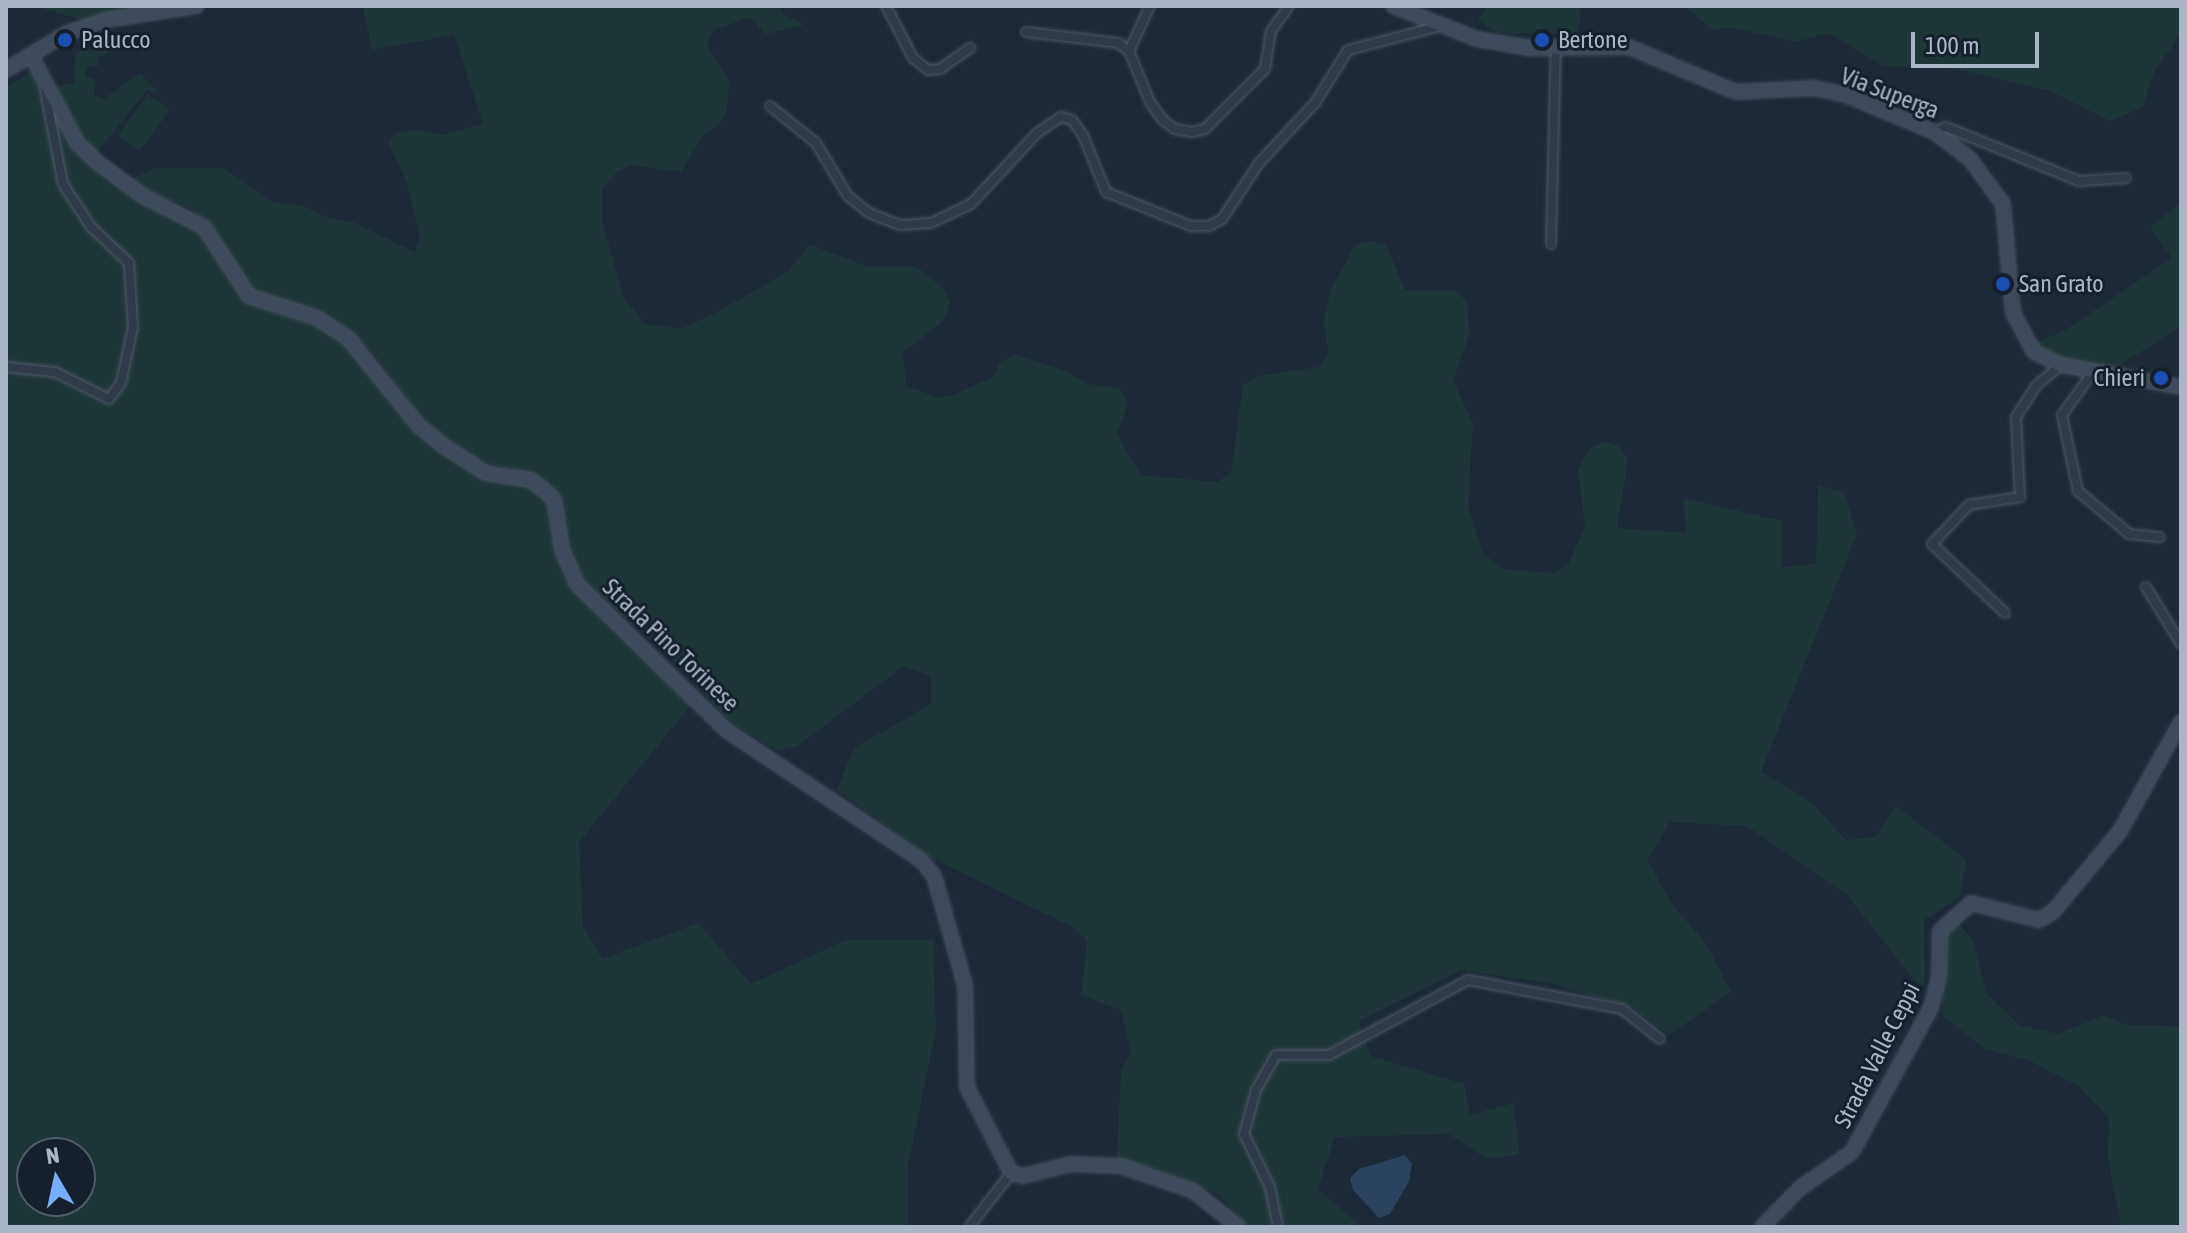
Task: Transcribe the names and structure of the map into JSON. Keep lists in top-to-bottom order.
{
  "streets": {
    "street": ["Via Superga", "Strada Pino Torinese", "Strada Valle Ceppi"]
  },
  "places": [
    "Palucco",
    "Bertone",
    "San Grato",
    "Chieri"
  ],
  "scale_bar": "100 m",
  "north": "top"
}
